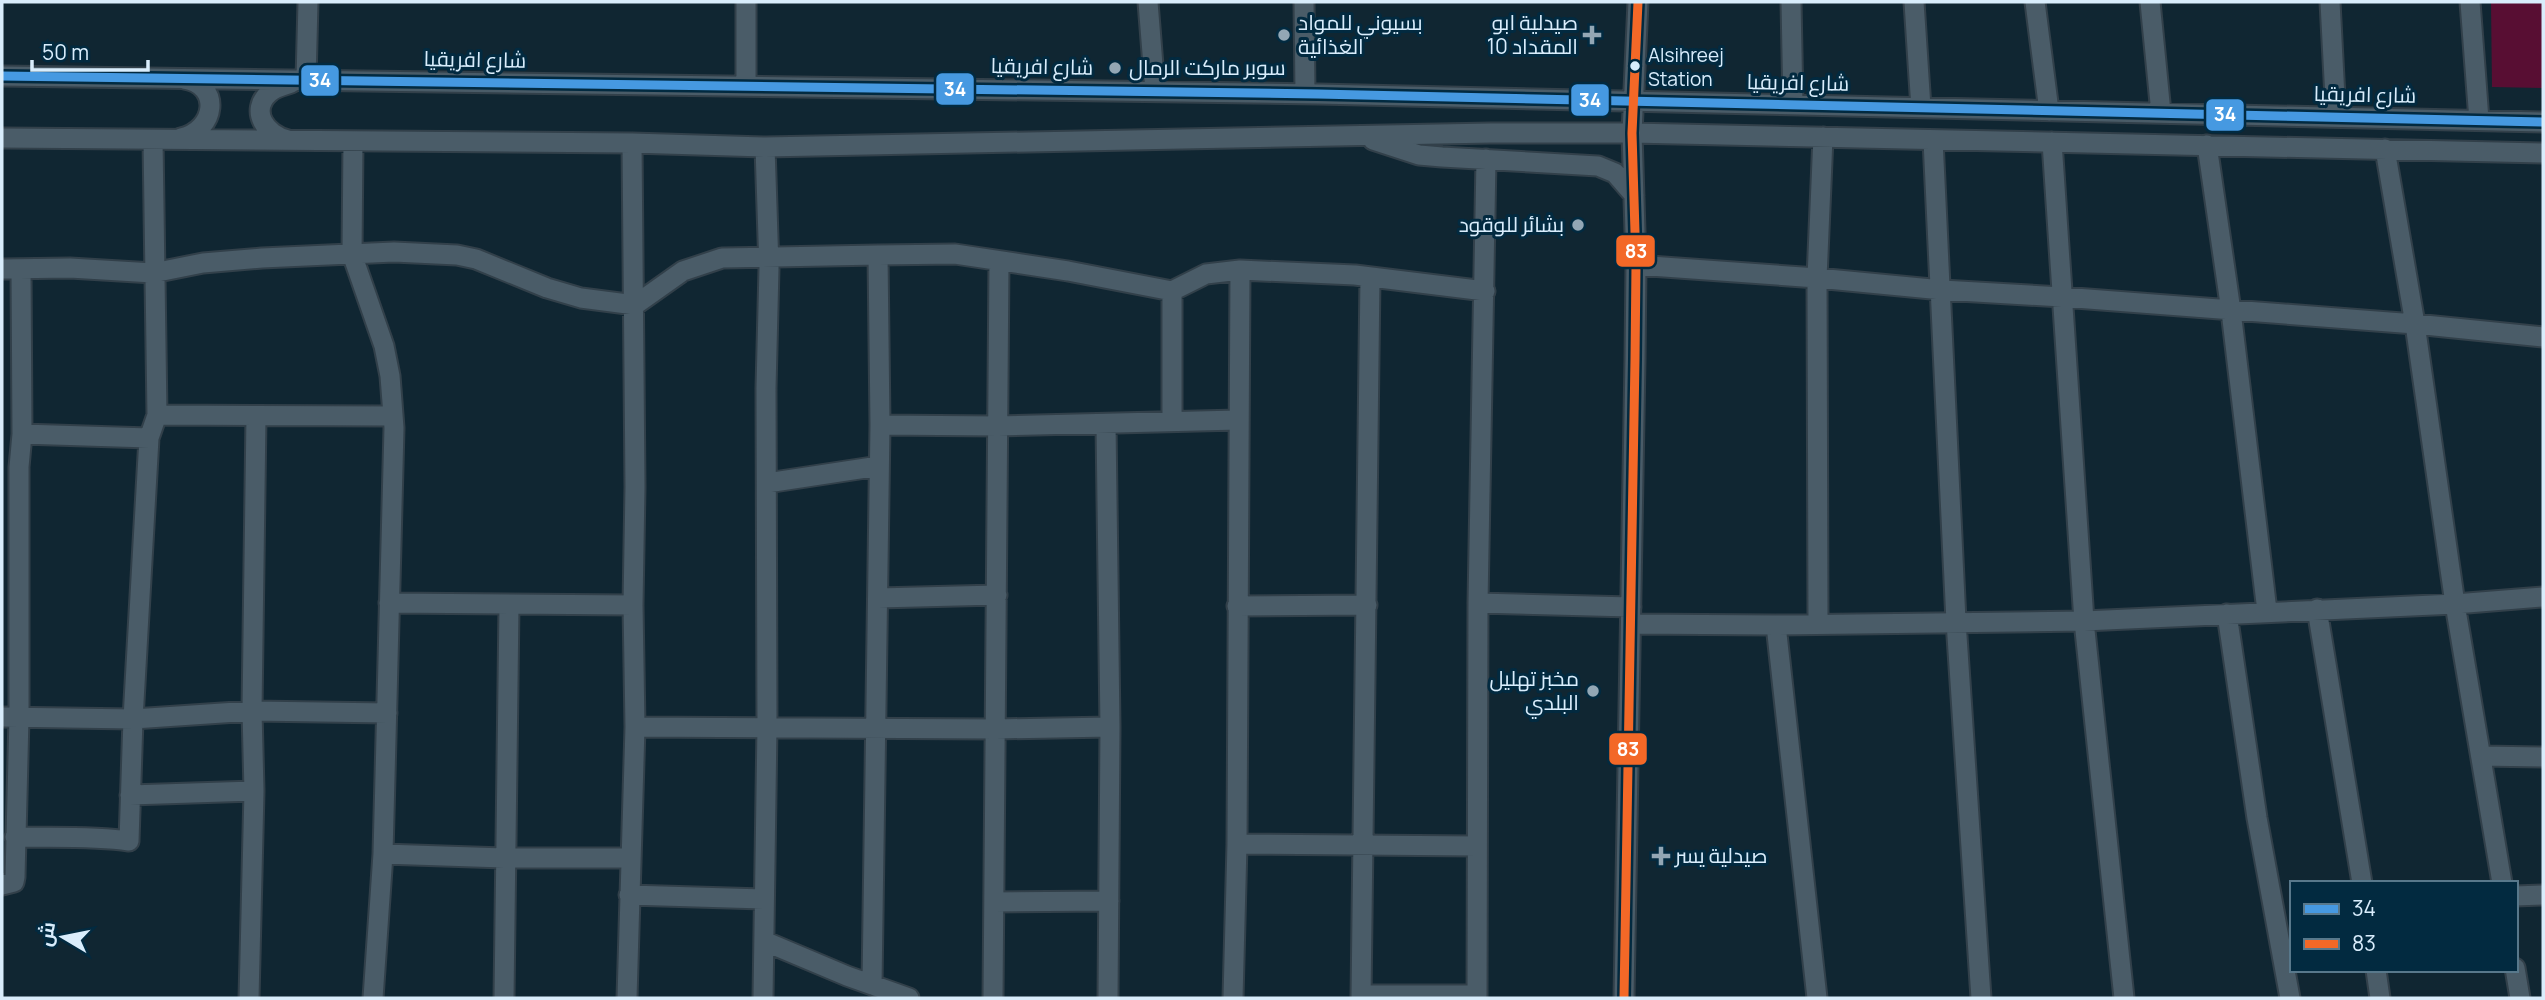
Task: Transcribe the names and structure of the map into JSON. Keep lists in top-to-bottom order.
{
  "streets": {
    "street": ["شارع افريقيا"]
  },
  "places": {
    "other": [
      "بسيوني للمواد الغذائية",
      "Alsihreej Station",
      "سوبر ماركت الرمال",
      "بشائر للوقود",
      "مخبز تهليل البلدي"
    ],
    "health": ["صيدلية ابو المقداد 10", "صيدلية يسر"]
  },
  "lines": ["transit line 83", "transit line 34"],
  "legend": ["34", "83"],
  "scale_bar": "50 m",
  "north": "left"
}
